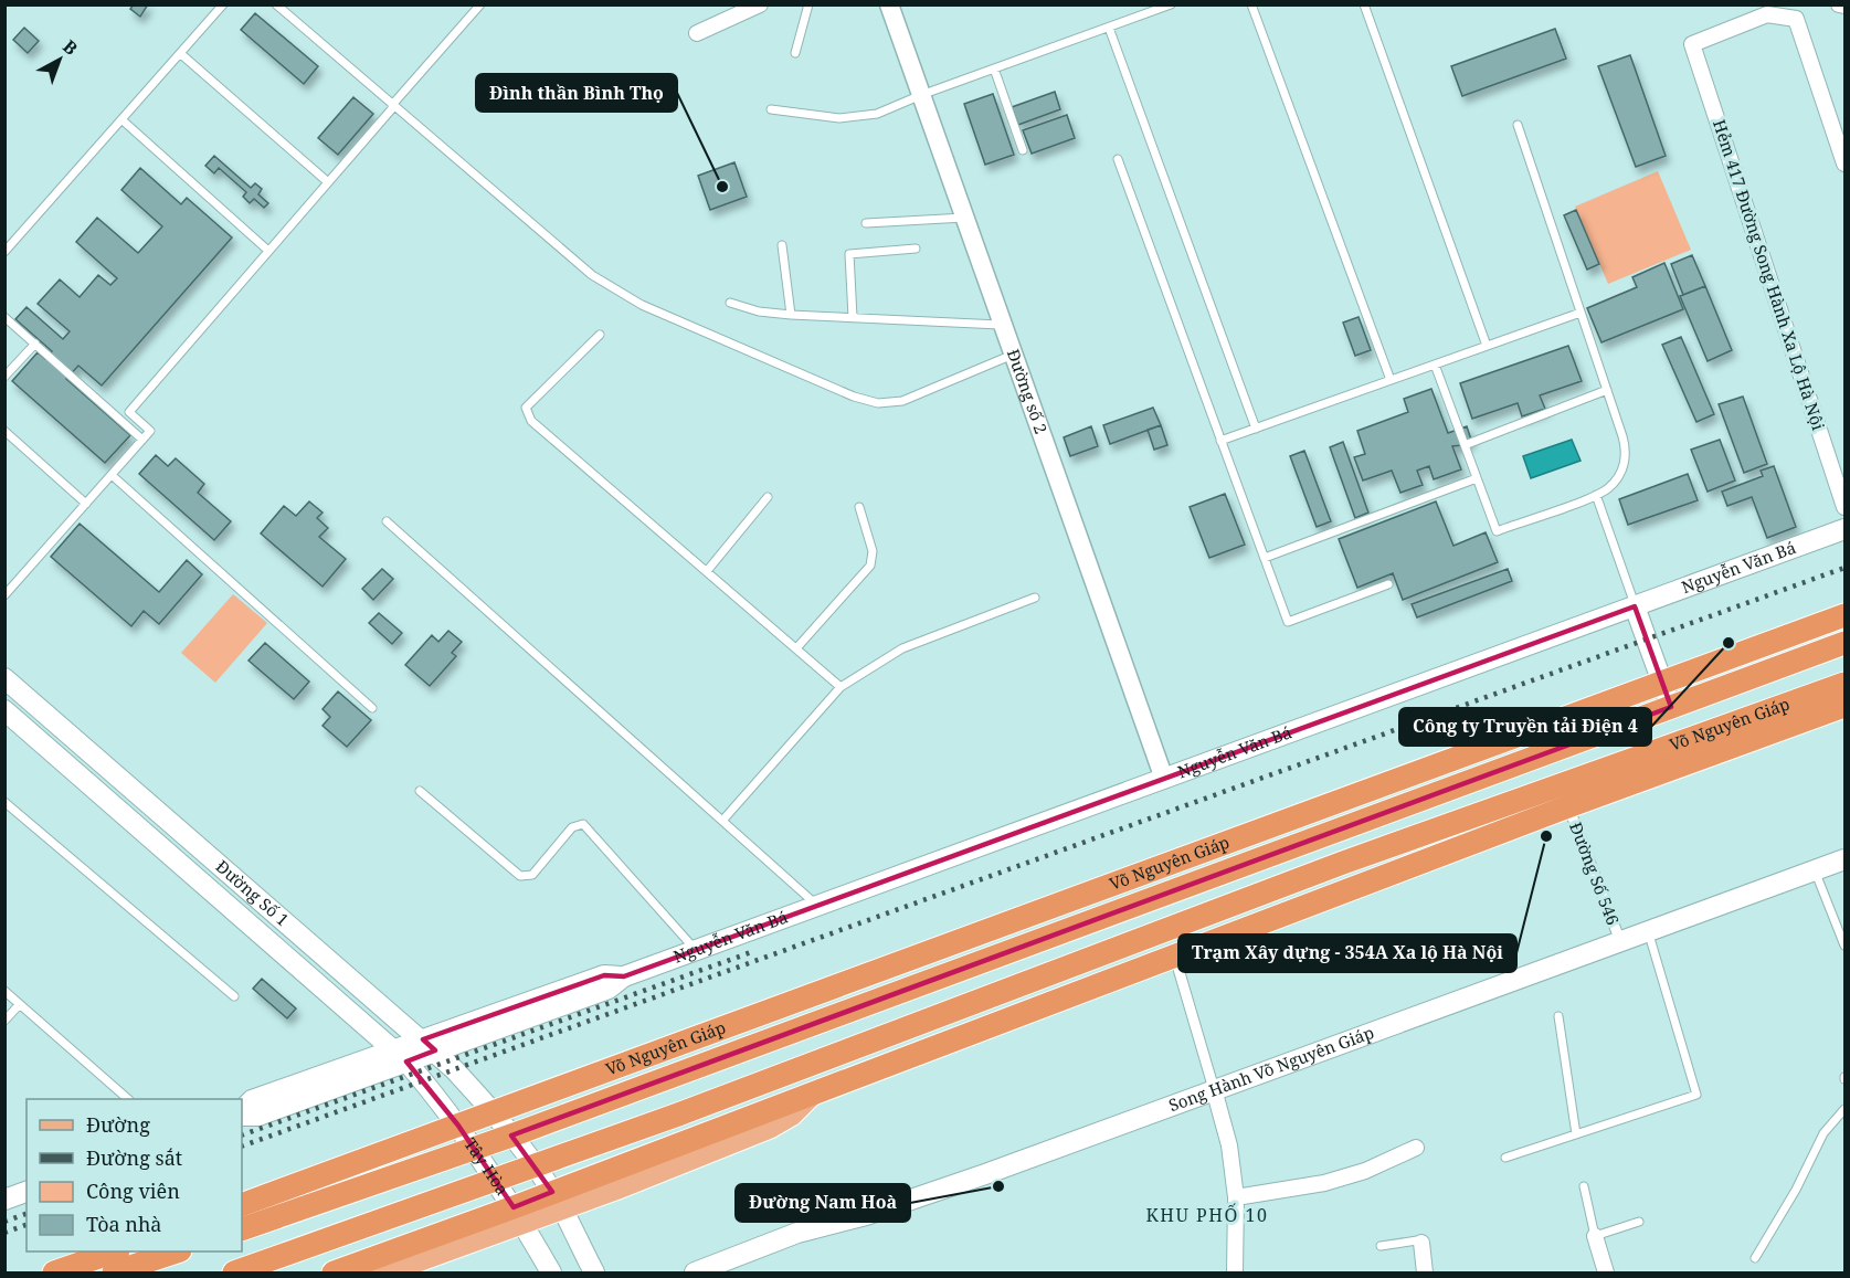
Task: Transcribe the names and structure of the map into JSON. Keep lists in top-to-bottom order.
{
  "streets": {
    "highway": ["Võ Nguyên Giáp"],
    "main road": [
      "Nguyễn Văn Bá",
      "Đường Số 1",
      "Song Hành Võ Nguyên Giáp",
      "Tây Hòa"
    ],
    "street": ["Hẻm 417 Đường Song Hành Xa Lộ Hà Nội", "Đường số 2", "Đường Số 546"]
  },
  "crossings": [
    ["Đường số 2", "Nguyễn Văn Bá"],
    ["Nguyễn Văn Bá", "Đường Số 1"],
    ["Võ Nguyên Giáp", "Đường Số 546"],
    ["Võ Nguyên Giáp", "Đường Số 1"],
    ["Võ Nguyên Giáp", "Tây Hòa"],
    ["Đường Số 546", "Song Hành Võ Nguyên Giáp"],
    ["Đường Số 1", "Tây Hòa"]
  ],
  "districts": ["KHU PHỐ 10"],
  "places": [
    "Đình thần Bình Thọ",
    "Công ty Truyền tải Điện 4",
    "Trạm Xây dựng - 354A Xa lộ Hà Nội",
    "Đường Nam Hoà"
  ],
  "legend": [
    "Đường",
    "Đường sắt",
    "Công viên",
    "Tòa nhà"
  ],
  "north": "top right"
}
